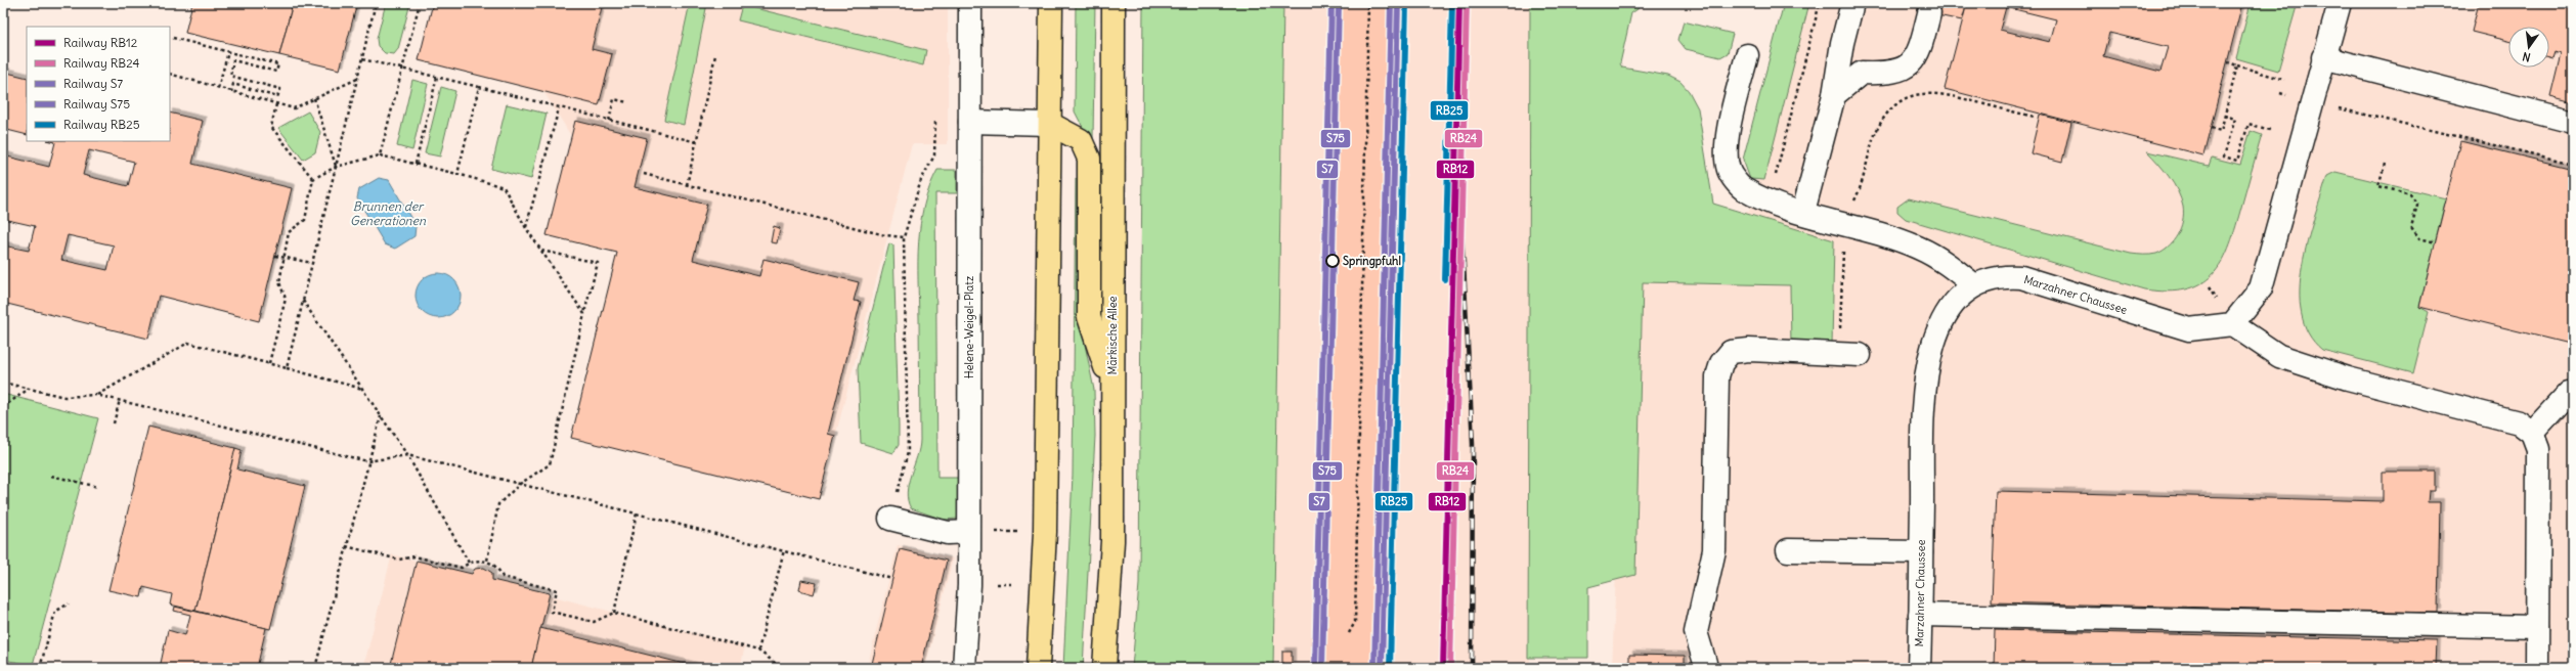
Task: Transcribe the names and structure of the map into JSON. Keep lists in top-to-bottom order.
{
  "streets": {
    "main road": ["Märkische Allee"],
    "street": ["Marzahner Chaussee", "Helene-Weigel-Platz"]
  },
  "water": ["Brunnen der Generationen"],
  "places": ["Springpfuhl"],
  "lines": [
    "rail line RB12",
    "rail line RB24",
    "rail line S7",
    "rail line S75",
    "rail line RB25"
  ],
  "legend": [
    "Railway RB12",
    "Railway RB24",
    "Railway S7",
    "Railway S75",
    "Railway RB25"
  ],
  "north": "bottom"
}
